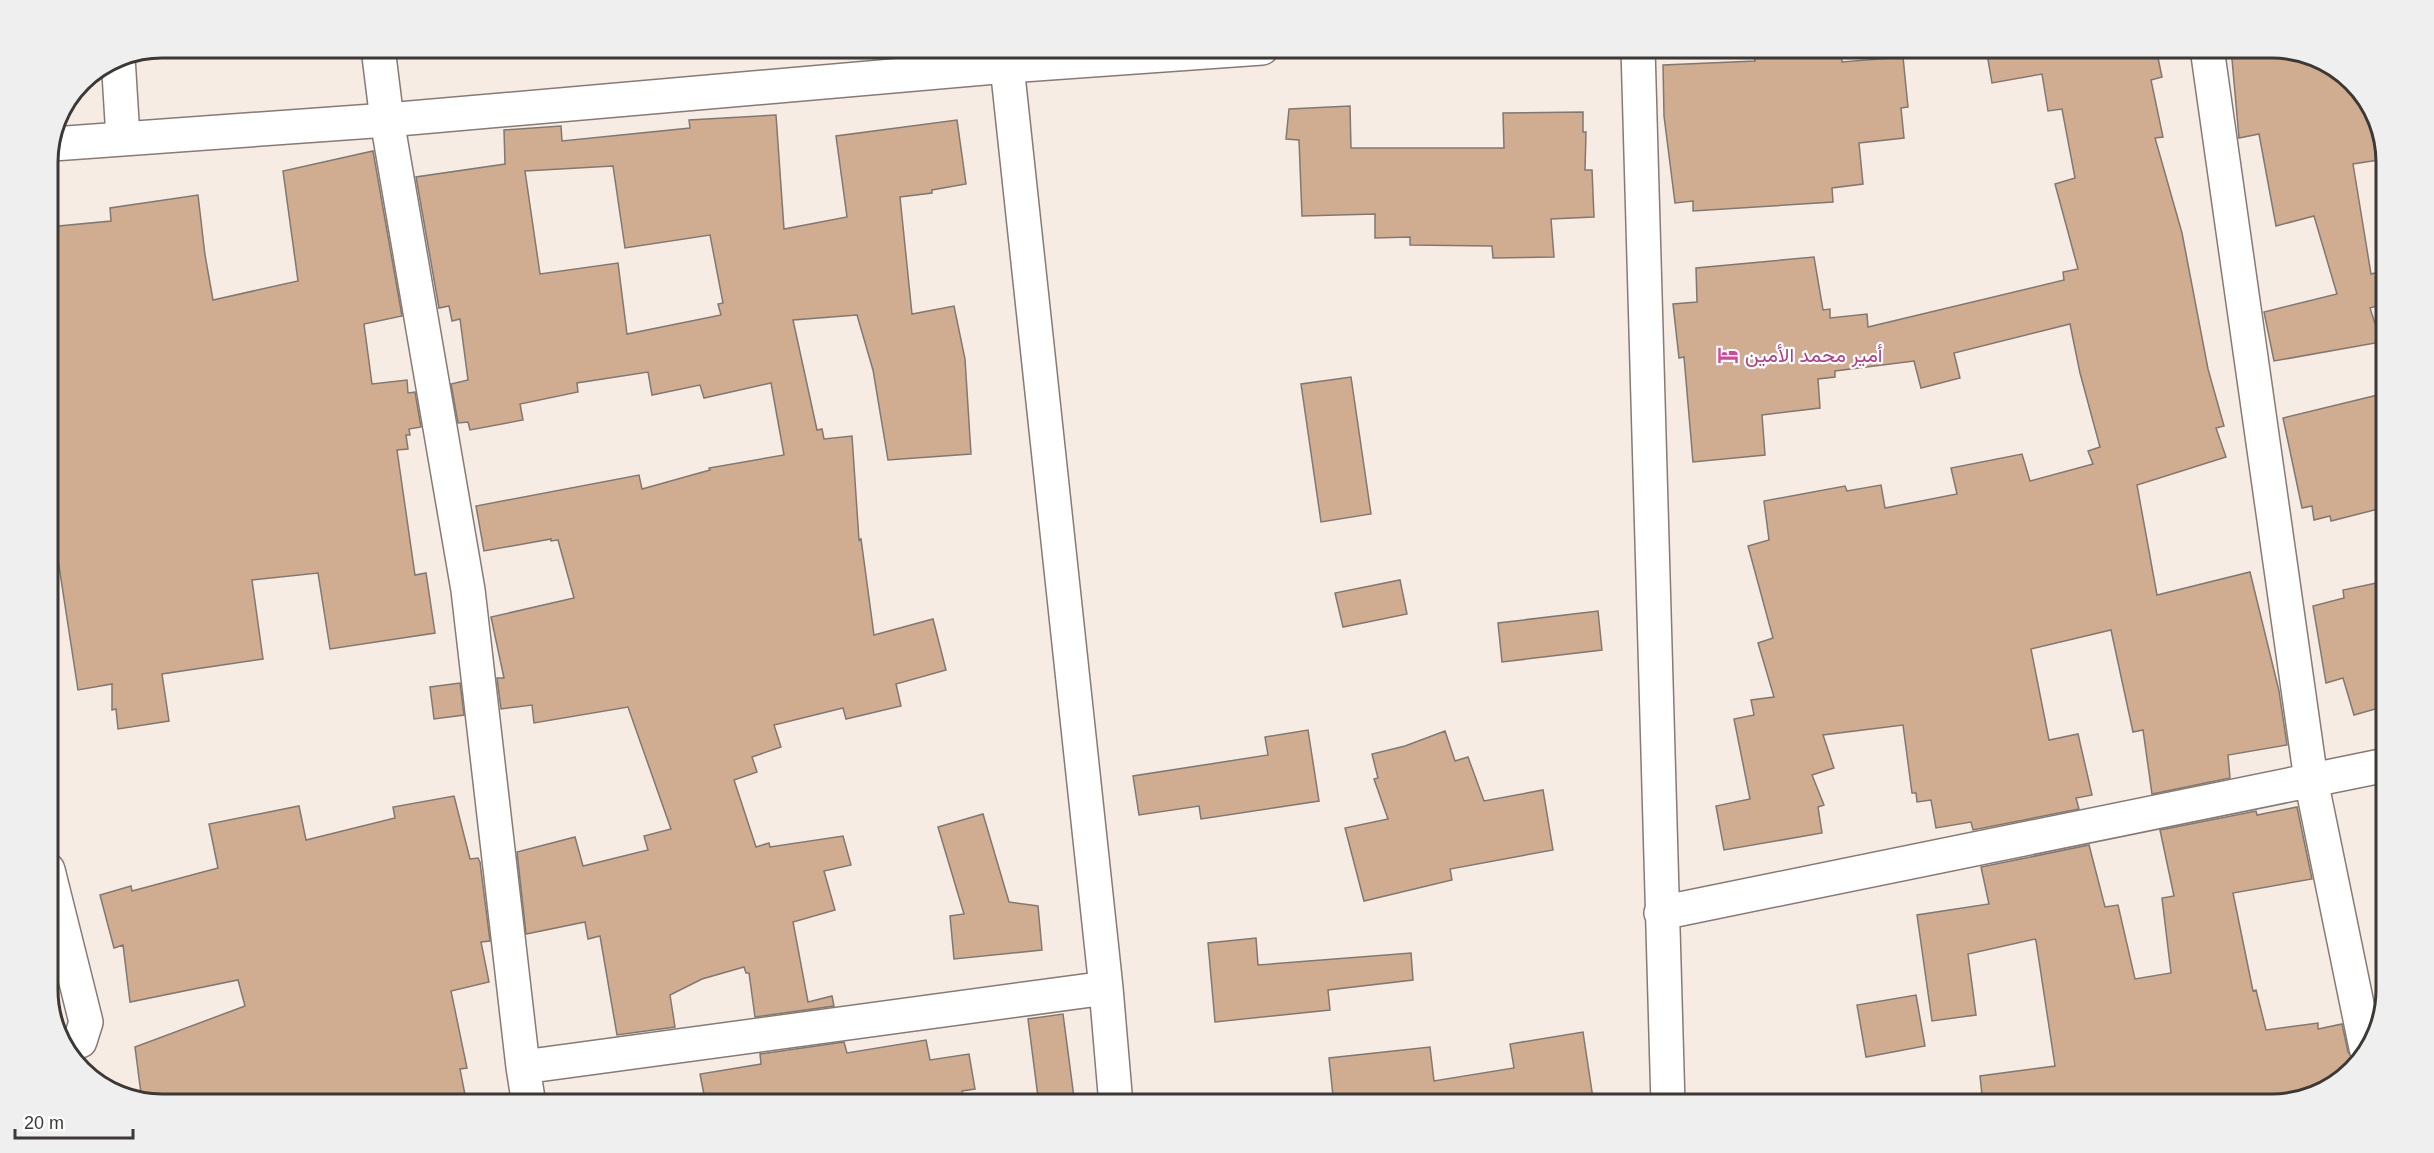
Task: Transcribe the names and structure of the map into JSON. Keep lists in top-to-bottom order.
{
  "places": {
    "hotel": ["أمير محمد الأمين"]
  },
  "scale_bar": "20 m"
}
